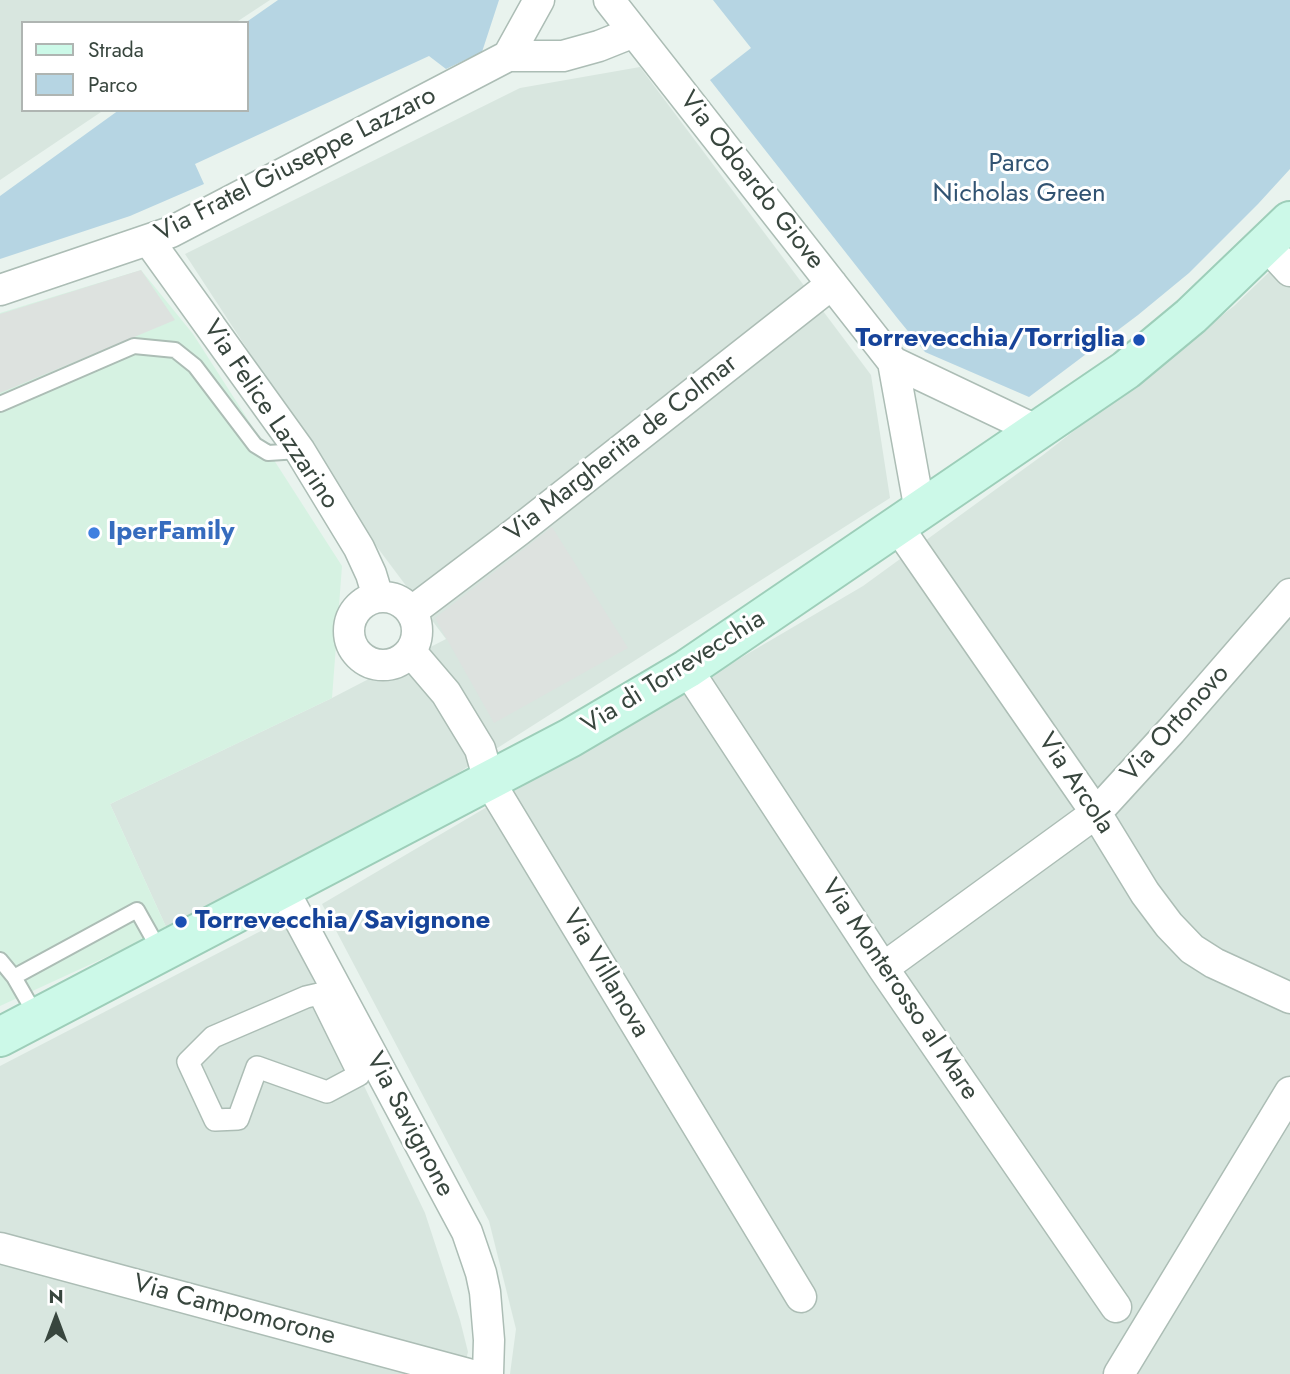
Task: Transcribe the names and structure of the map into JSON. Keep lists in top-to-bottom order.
{
  "streets": {
    "main road": ["Via di Torrevecchia"],
    "street": [
      "Via Fratel Giuseppe Lazzaro",
      "Via Odoardo Giove",
      "Via Felice Lazzarino",
      "Via Margherita de Colmar",
      "Via Ortonovo",
      "Via Arcola",
      "Via Villanova",
      "Via Monterosso al Mare",
      "Via Savignone",
      "Via Campomorone"
    ]
  },
  "crossings": [
    ["Via Fratel Giuseppe Lazzaro", "Via Felice Lazzarino"],
    ["Via Odoardo Giove", "Via Margherita de Colmar"],
    ["Via Odoardo Giove", "Via di Torrevecchia"],
    ["Via Odoardo Giove", "Via Arcola"],
    ["Via Felice Lazzarino", "Via Margherita de Colmar"],
    ["Via Felice Lazzarino", "Via Villanova"],
    ["Via Margherita de Colmar", "Via Villanova"],
    ["Via di Torrevecchia", "Via Arcola"],
    ["Via di Torrevecchia", "Via Villanova"],
    ["Via di Torrevecchia", "Via Monterosso al Mare"],
    ["Via di Torrevecchia", "Via Savignone"],
    ["Via Ortonovo", "Via Arcola"],
    ["Via Ortonovo", "Via Monterosso al Mare"]
  ],
  "parks": ["Parco Nicholas Green"],
  "places": ["Torrevecchia/Torriglia", "IperFamily", "Torrevecchia/Savignone"],
  "legend": ["Strada", "Parco"],
  "north": "top"
}
